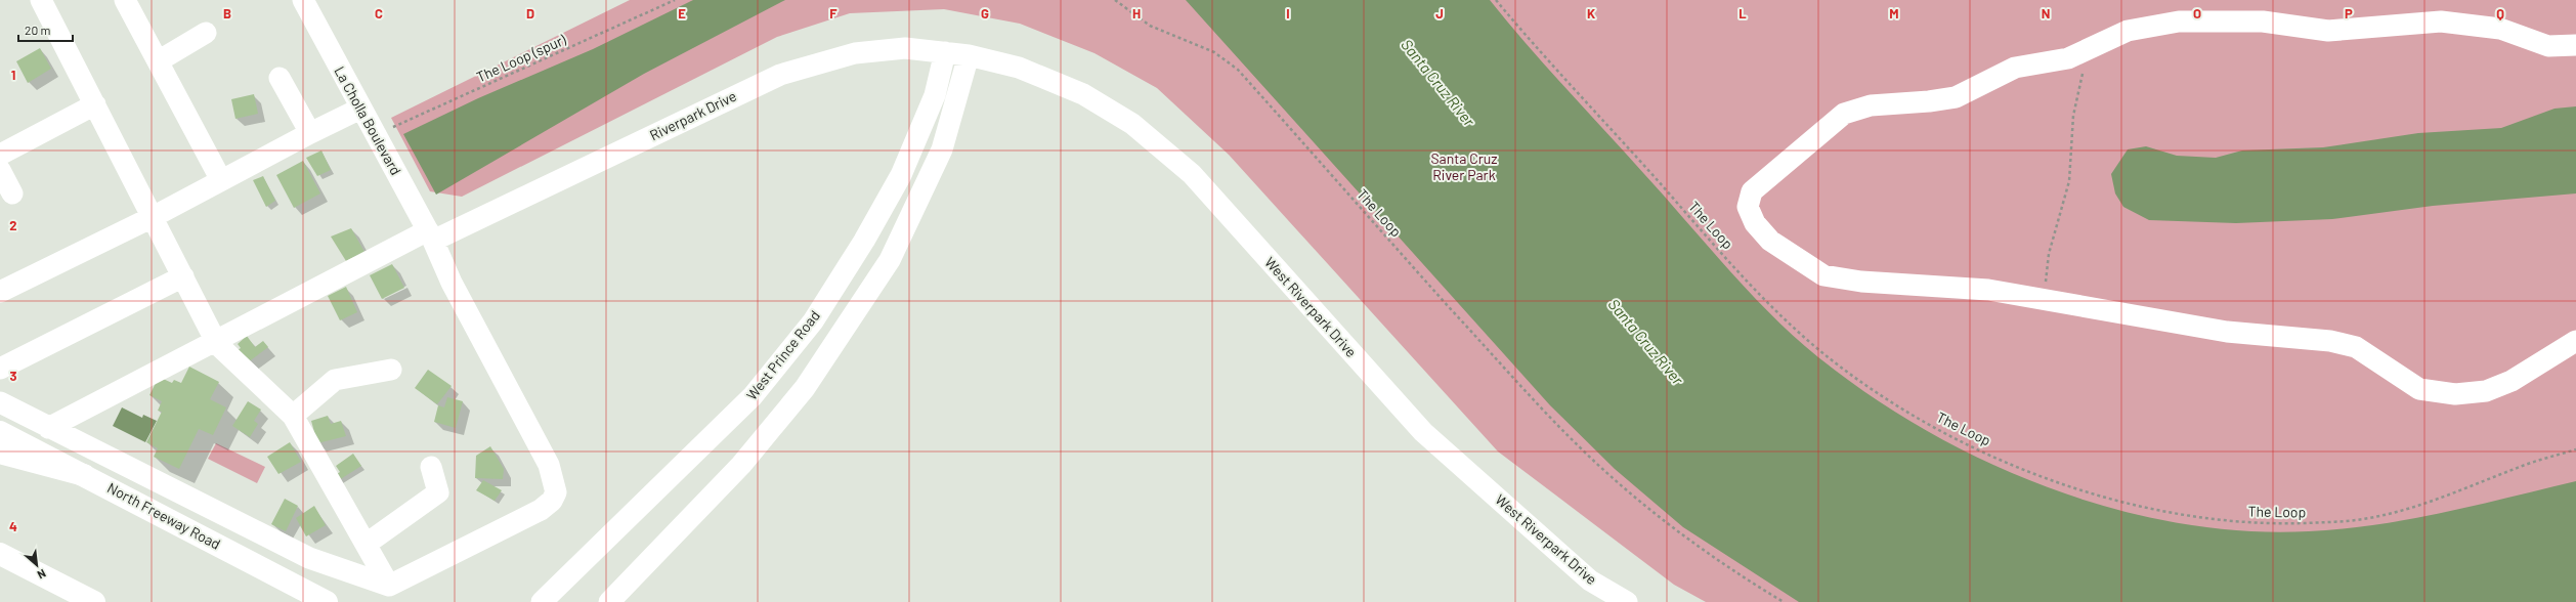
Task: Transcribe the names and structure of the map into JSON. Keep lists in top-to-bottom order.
{
  "streets": {
    "main road": ["North Freeway Road"],
    "street": [
      "Riverpark Drive",
      "La Cholla Boulevard",
      "West Riverpark Drive",
      "West Prince Road"
    ],
    "path": ["The Loop (spur)", "The Loop"]
  },
  "crossings": [
    ["The Loop (spur)", "La Cholla Boulevard"],
    ["Riverpark Drive", "La Cholla Boulevard"],
    ["Riverpark Drive", "West Riverpark Drive"],
    ["Riverpark Drive", "West Prince Road"]
  ],
  "water": ["Santa Cruz River"],
  "parks": ["Santa Cruz River Park"],
  "scale_bar": "20 m",
  "north": "bottom right",
  "grid": {
    "columns": [
      "B",
      "C",
      "D",
      "E",
      "F",
      "G",
      "H",
      "I",
      "J",
      "K",
      "L",
      "M",
      "N",
      "O",
      "P",
      "Q"
    ],
    "rows": [
      "1",
      "2",
      "3",
      "4"
    ]
  }
}
